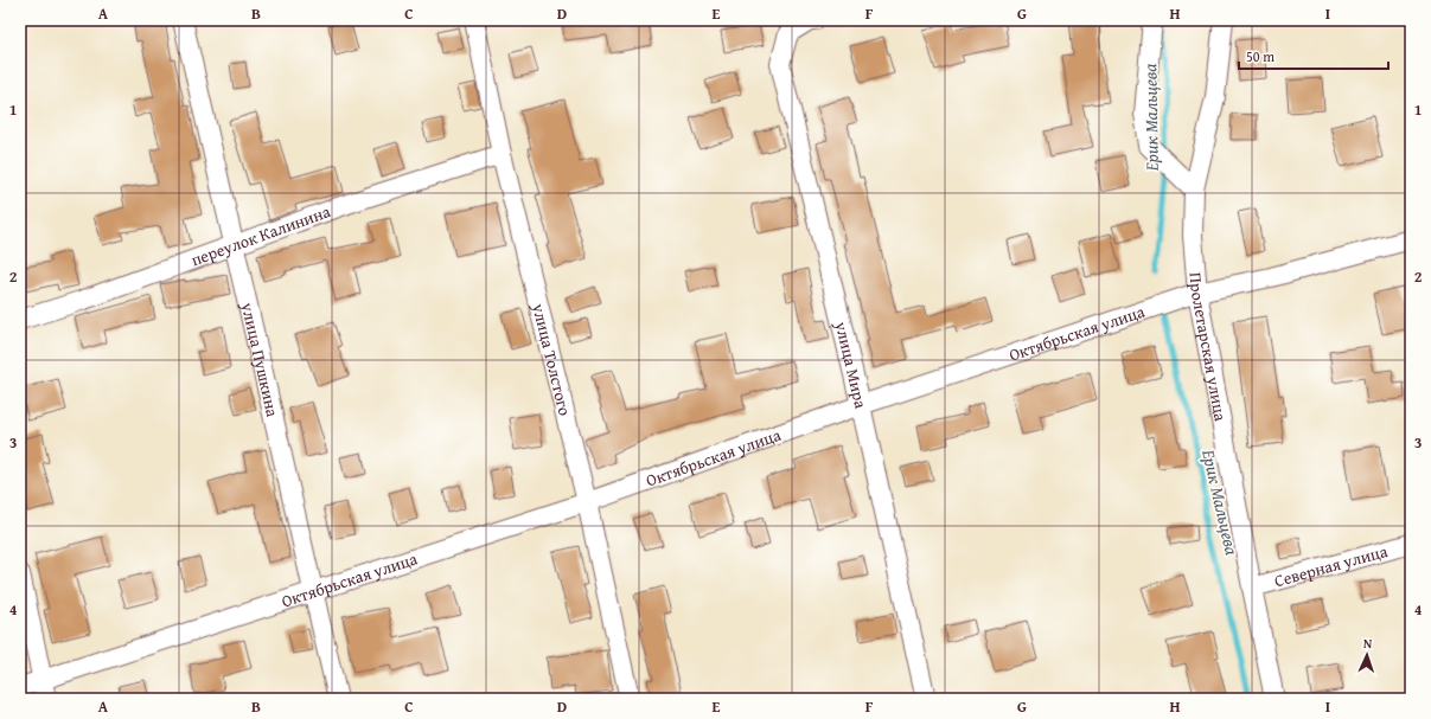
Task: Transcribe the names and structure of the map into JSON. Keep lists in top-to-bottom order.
{
  "streets": {
    "street": [
      "переулок Калинина",
      "Октябрьская улица",
      "Пролетарская улица",
      "улица Пушкина",
      "улица Толстого",
      "улица Мира",
      "Северная улица"
    ]
  },
  "crossings": [
    ["переулок Калинина", "улица Пушкина"],
    ["переулок Калинина", "улица Толстого"],
    ["Октябрьская улица", "Пролетарская улица"],
    ["Октябрьская улица", "улица Пушкина"],
    ["Октябрьская улица", "улица Толстого"],
    ["Октябрьская улица", "улица Мира"],
    ["Пролетарская улица", "Северная улица"]
  ],
  "water": ["Ерик Мальцева"],
  "scale_bar": "50 m",
  "north": "top",
  "grid": {
    "columns": [
      "A",
      "B",
      "C",
      "D",
      "E",
      "F",
      "G",
      "H",
      "I"
    ],
    "rows": [
      "1",
      "2",
      "3",
      "4"
    ]
  }
}
